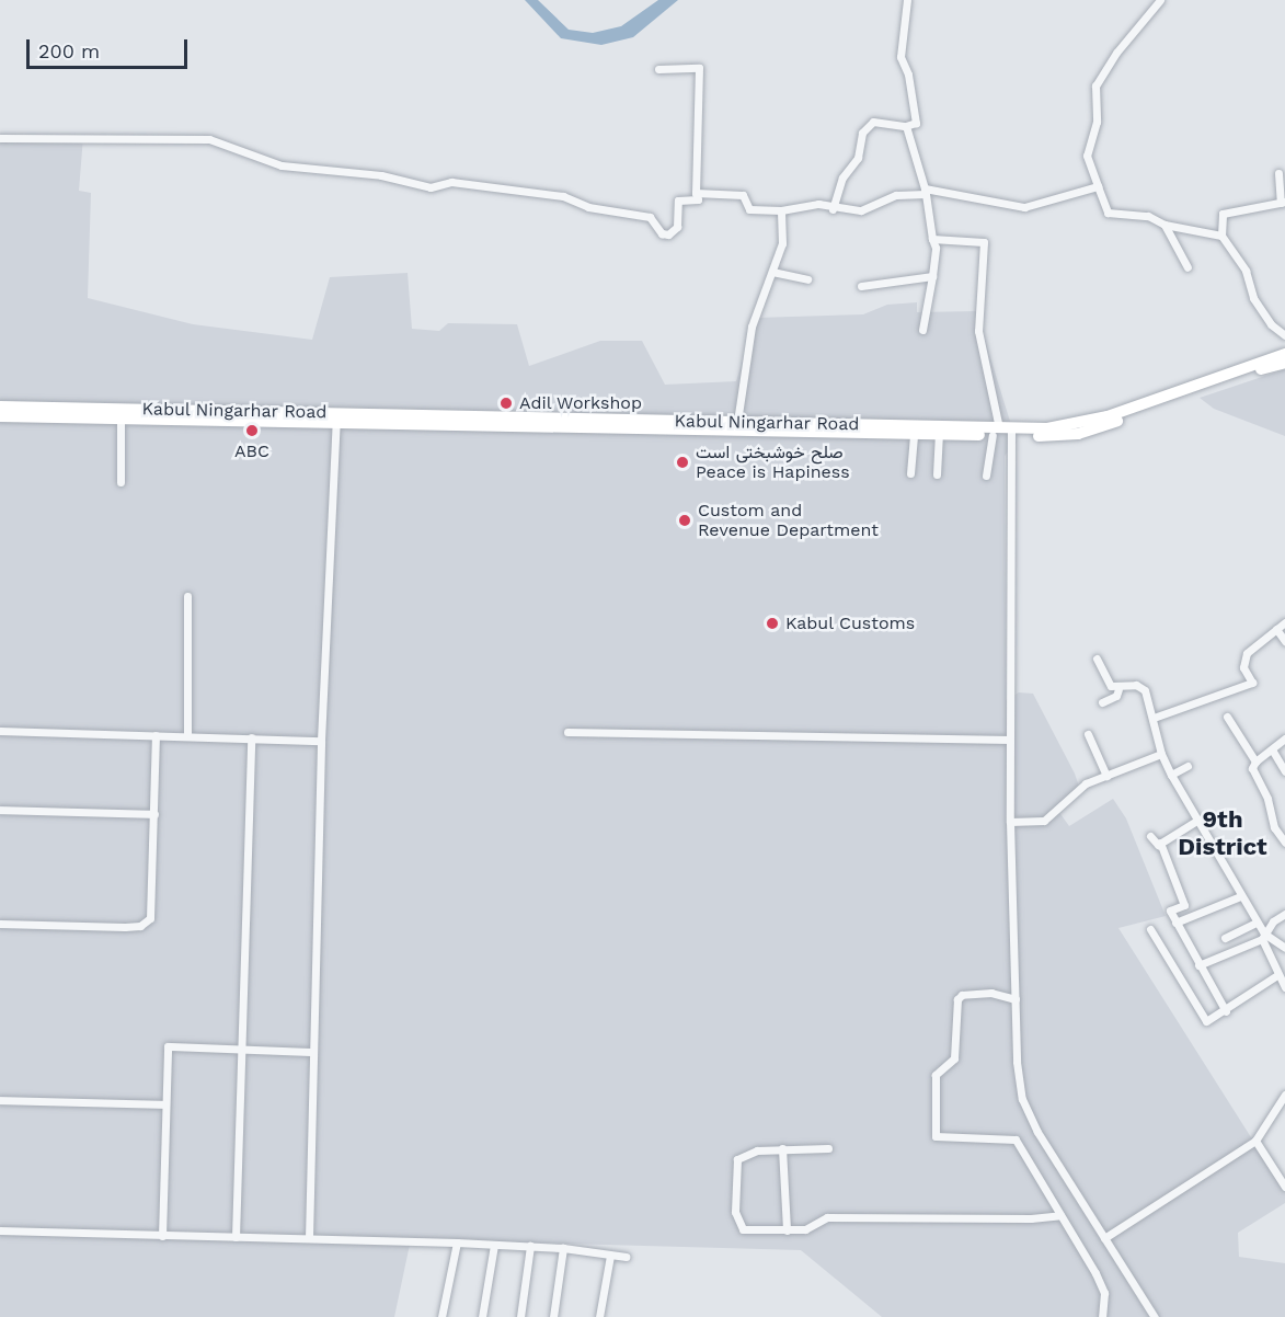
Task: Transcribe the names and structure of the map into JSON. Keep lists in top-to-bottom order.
{
  "streets": {
    "highway": ["Kabul Ningarhar Road"]
  },
  "districts": ["9th District"],
  "places": [
    "Adil Workshop",
    "ABC",
    "صلح خوشبختی است Peace is Hapiness",
    "Custom and Revenue Department",
    "Kabul Customs"
  ],
  "scale_bar": "200 m"
}
